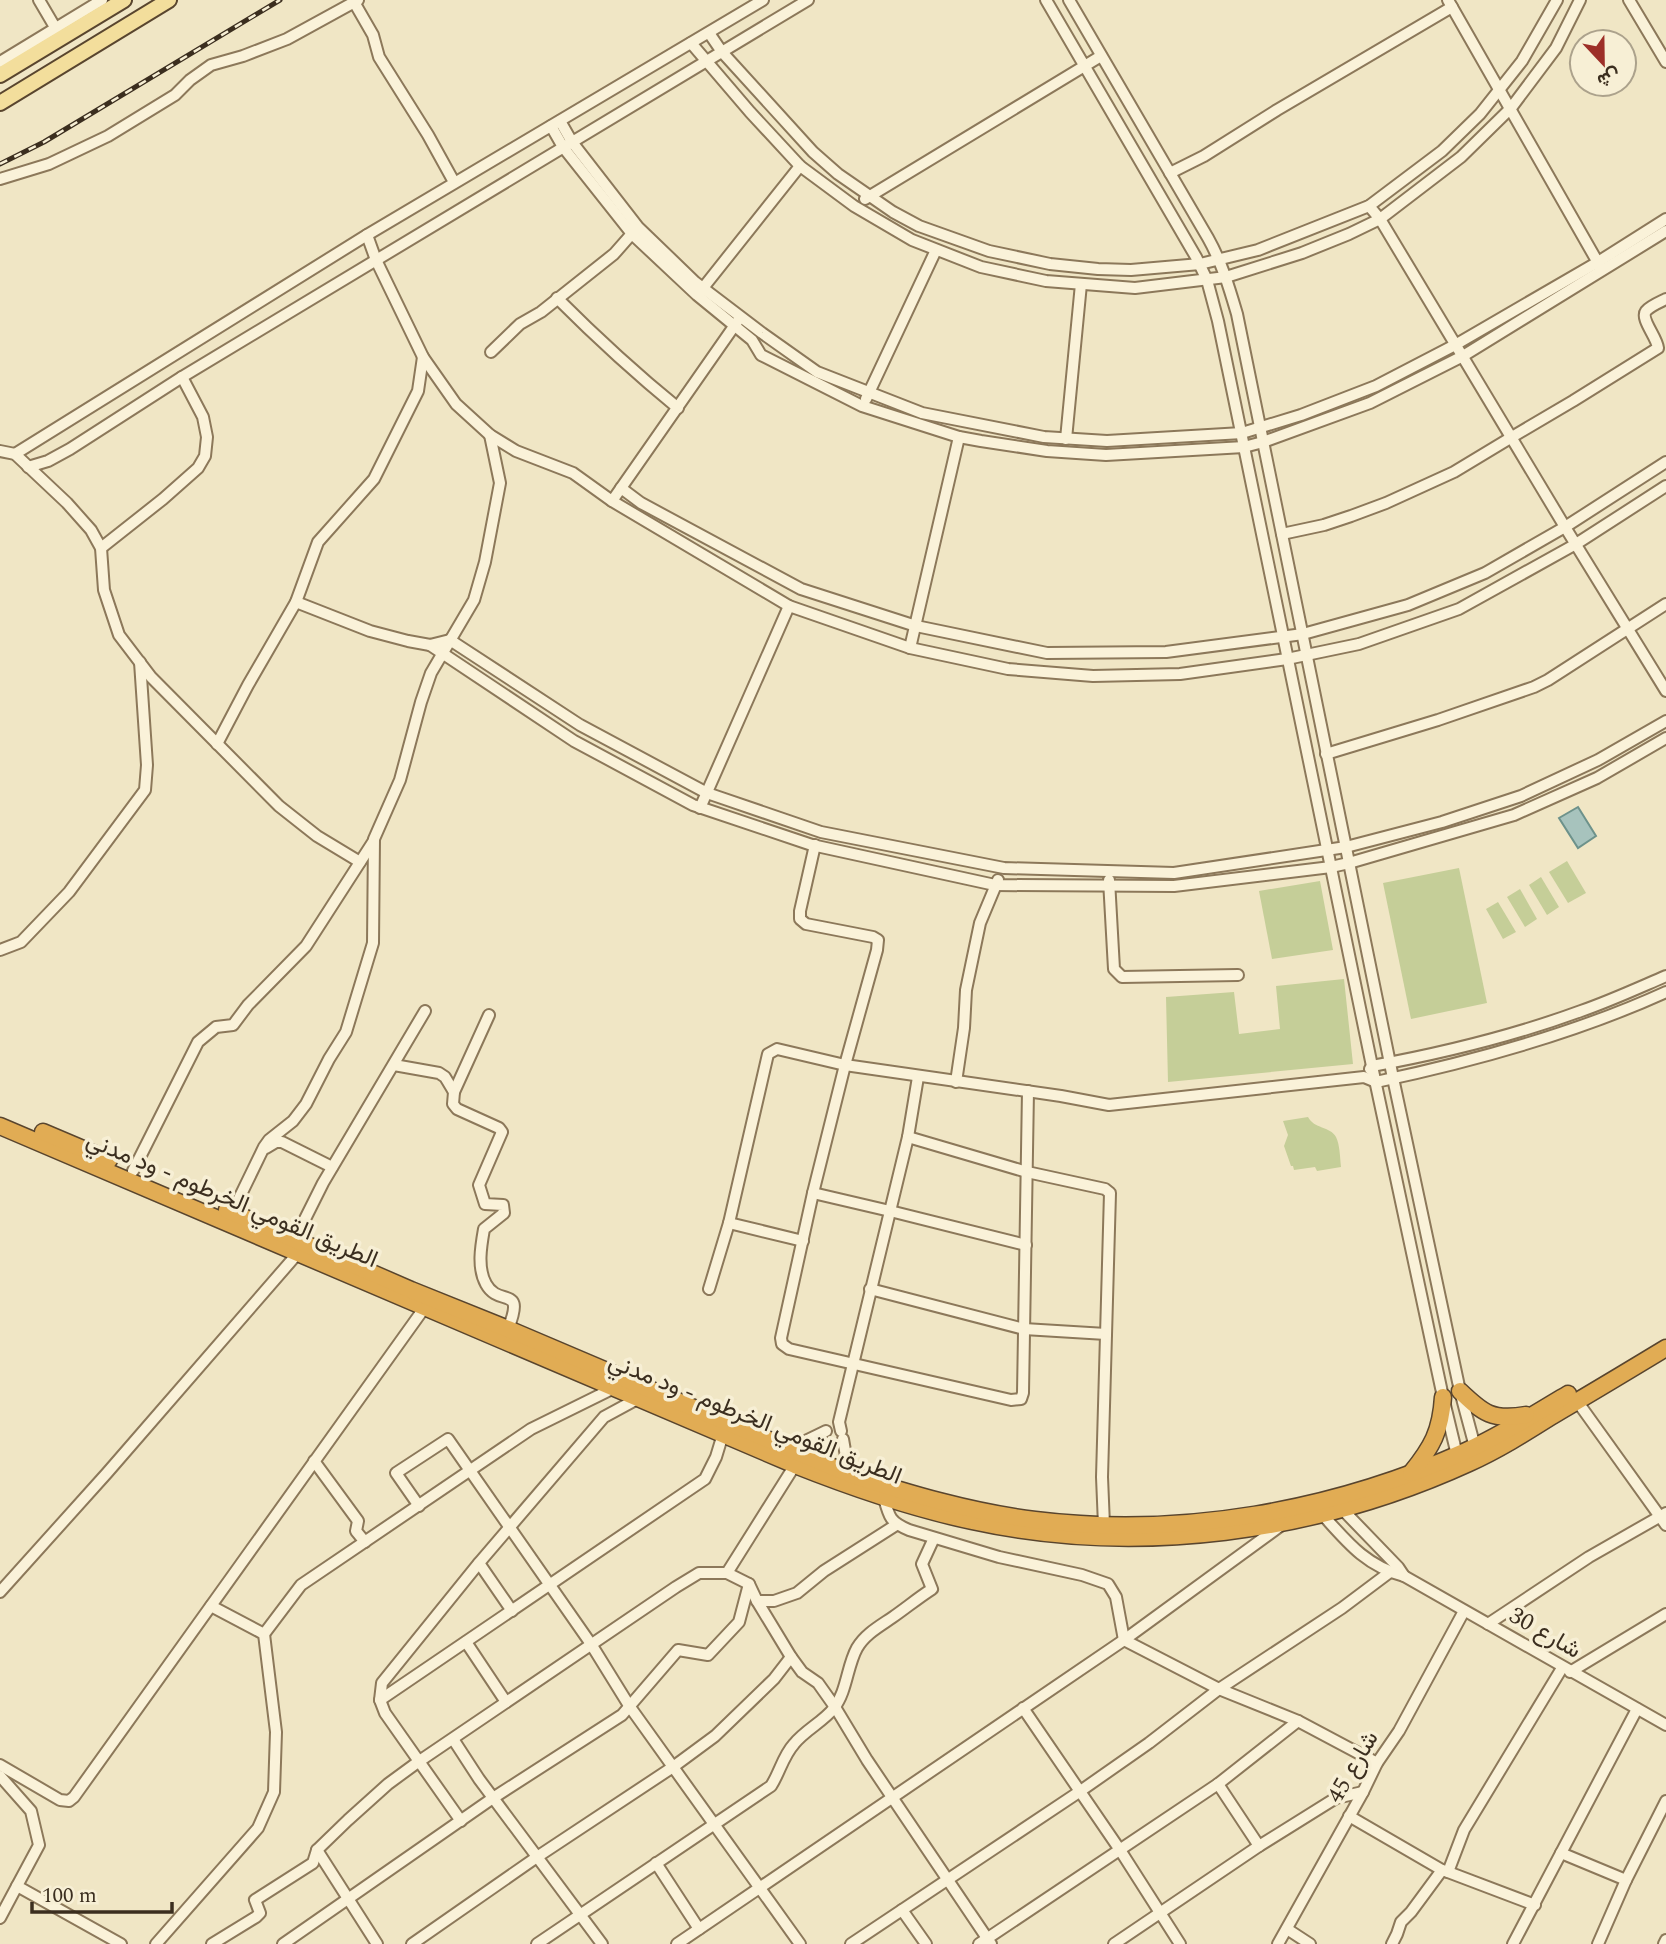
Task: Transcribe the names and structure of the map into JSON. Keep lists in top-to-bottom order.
{
  "streets": {
    "highway": ["الطريق القومي الخرطوم - ود مدني"],
    "street": ["شارع 30", "شارع 45"]
  },
  "crossings": [
    ["الطريق القومي الخرطوم - ود مدني", "شارع 30"],
    ["شارع 30", "شارع 45"]
  ],
  "scale_bar": "100 m",
  "north": "bottom"
}
